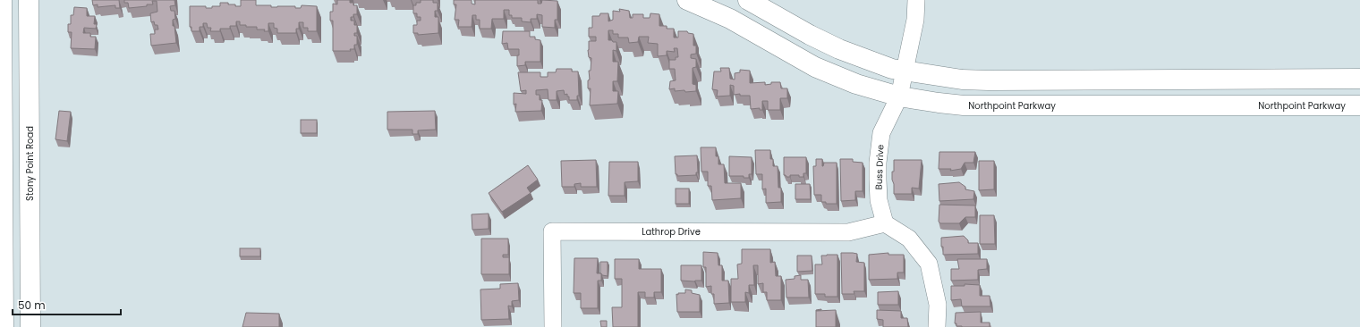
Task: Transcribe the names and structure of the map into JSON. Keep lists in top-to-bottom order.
{
  "streets": {
    "street": [
      "Northpoint Parkway",
      "Stony Point Road",
      "Buss Drive",
      "Lathrop Drive"
    ]
  },
  "crossings": [
    ["Northpoint Parkway", "Buss Drive"],
    ["Buss Drive", "Lathrop Drive"]
  ],
  "scale_bar": "50 m"
}
